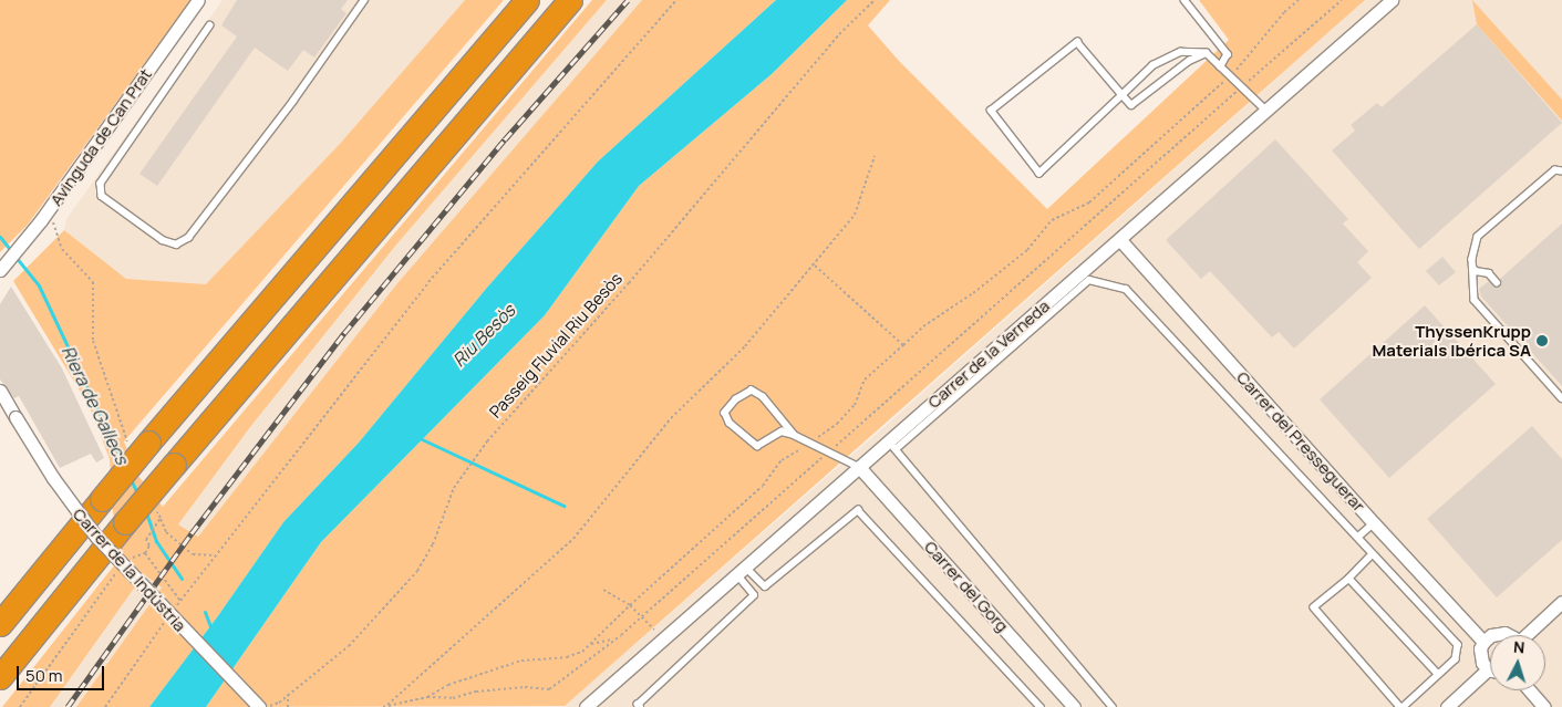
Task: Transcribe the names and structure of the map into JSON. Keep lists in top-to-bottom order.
{
  "streets": {
    "street": [
      "Avinguda de Can Prat",
      "Carrer de la Verneda",
      "Carrer del Presseguerar",
      "Carrer de la Indústria",
      "Carrer del Gorg"
    ],
    "path": ["Passeig Fluvial Riu Besòs"]
  },
  "crossings": [
    ["Carrer de la Verneda", "Carrer del Presseguerar"],
    ["Carrer de la Verneda", "Carrer del Gorg"]
  ],
  "water": ["Riu Besòs", "Riera de Gallecs"],
  "places": ["ThyssenKrupp Materials Ibérica SA"],
  "scale_bar": "50 m",
  "north": "top"
}
